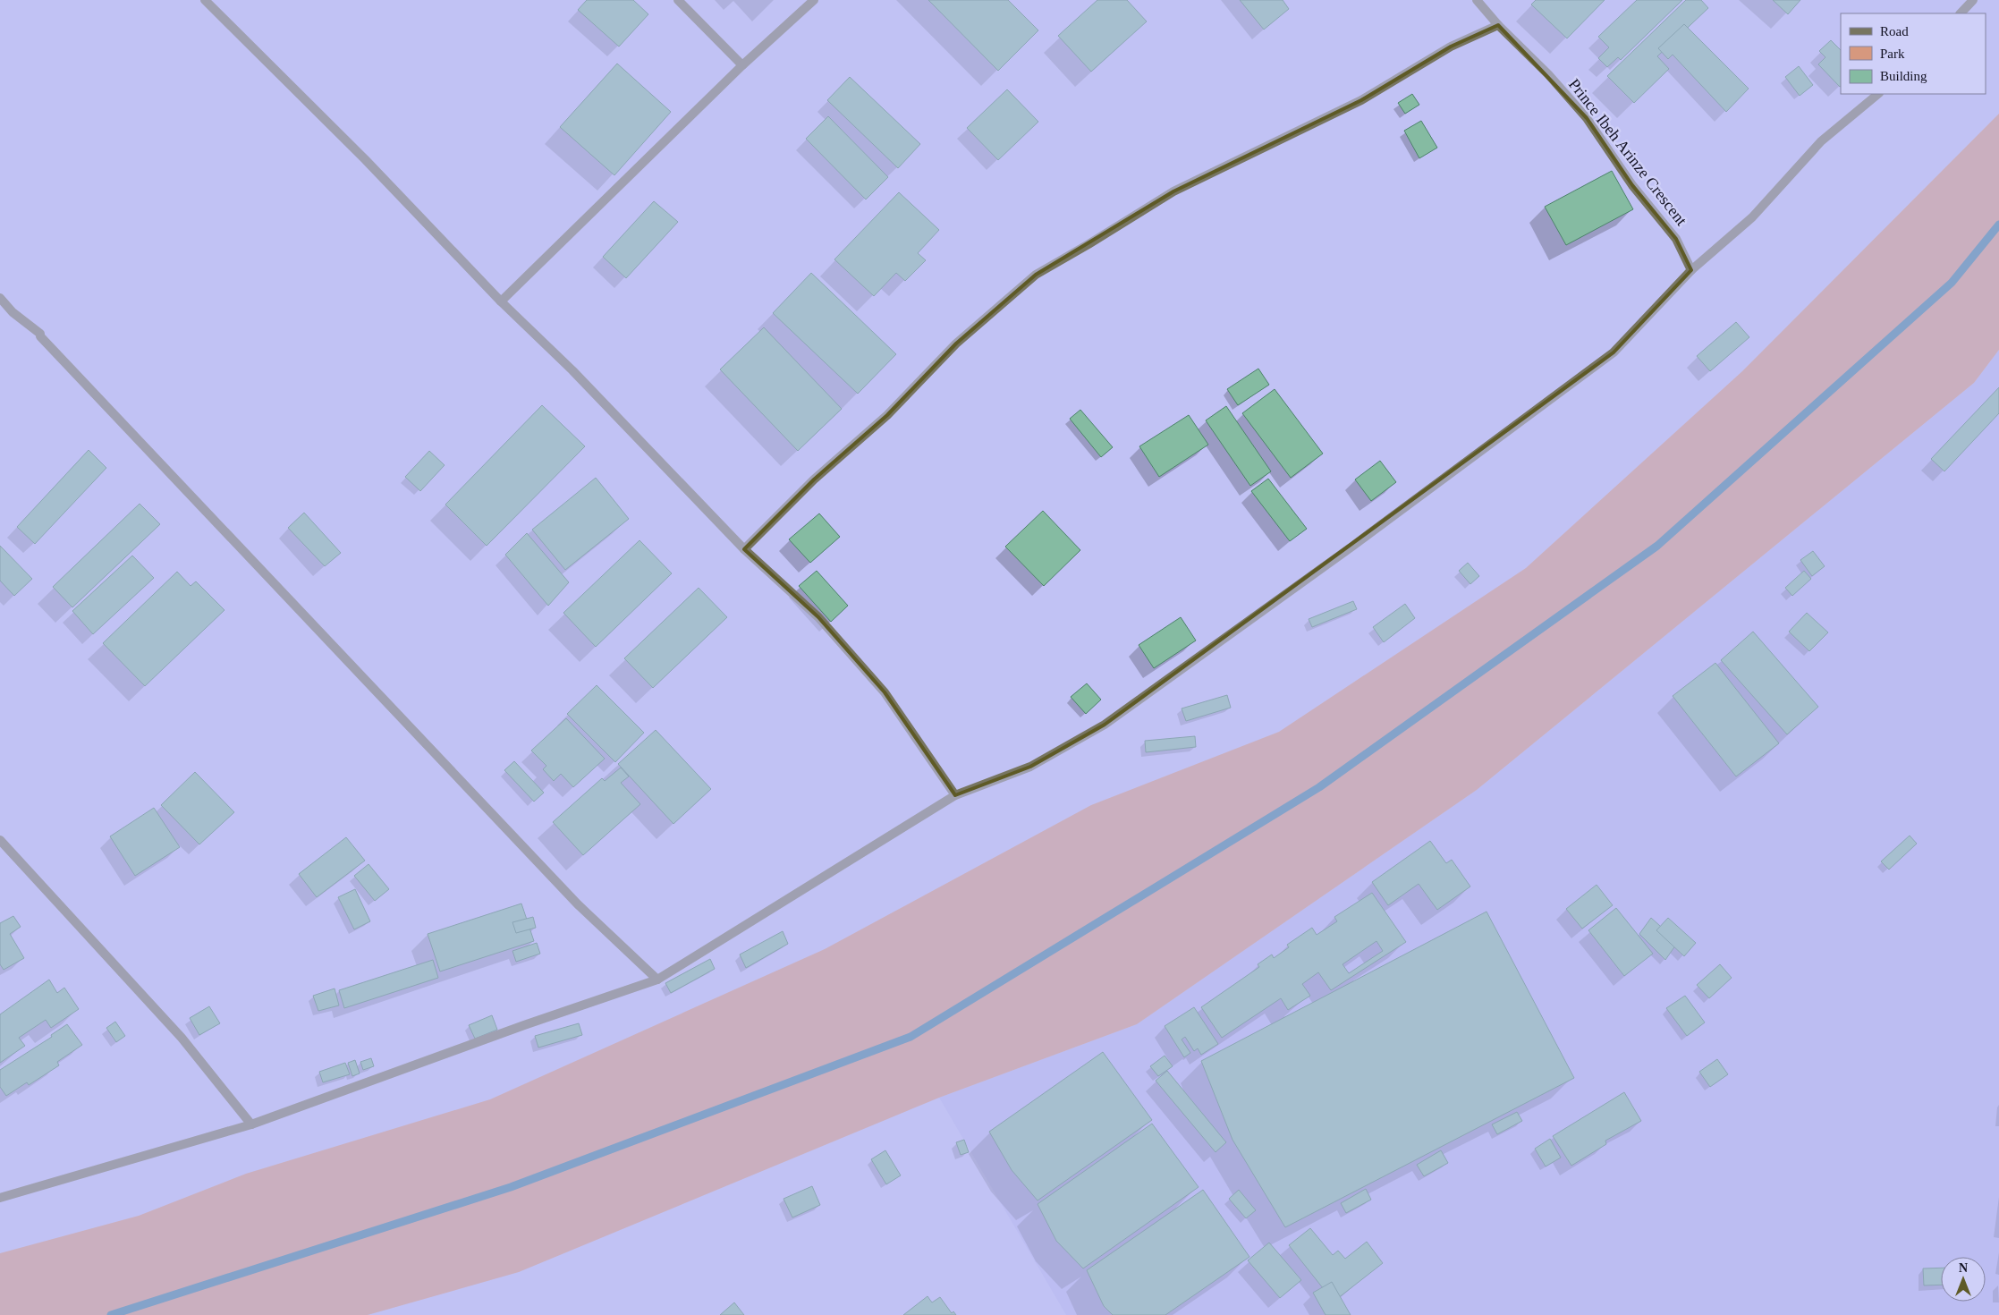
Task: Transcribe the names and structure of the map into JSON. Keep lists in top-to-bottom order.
{
  "streets": {
    "street": ["Prince Ibeh Arinze Crescent"]
  },
  "legend": ["Road", "Park", "Building"],
  "north": "top"
}
